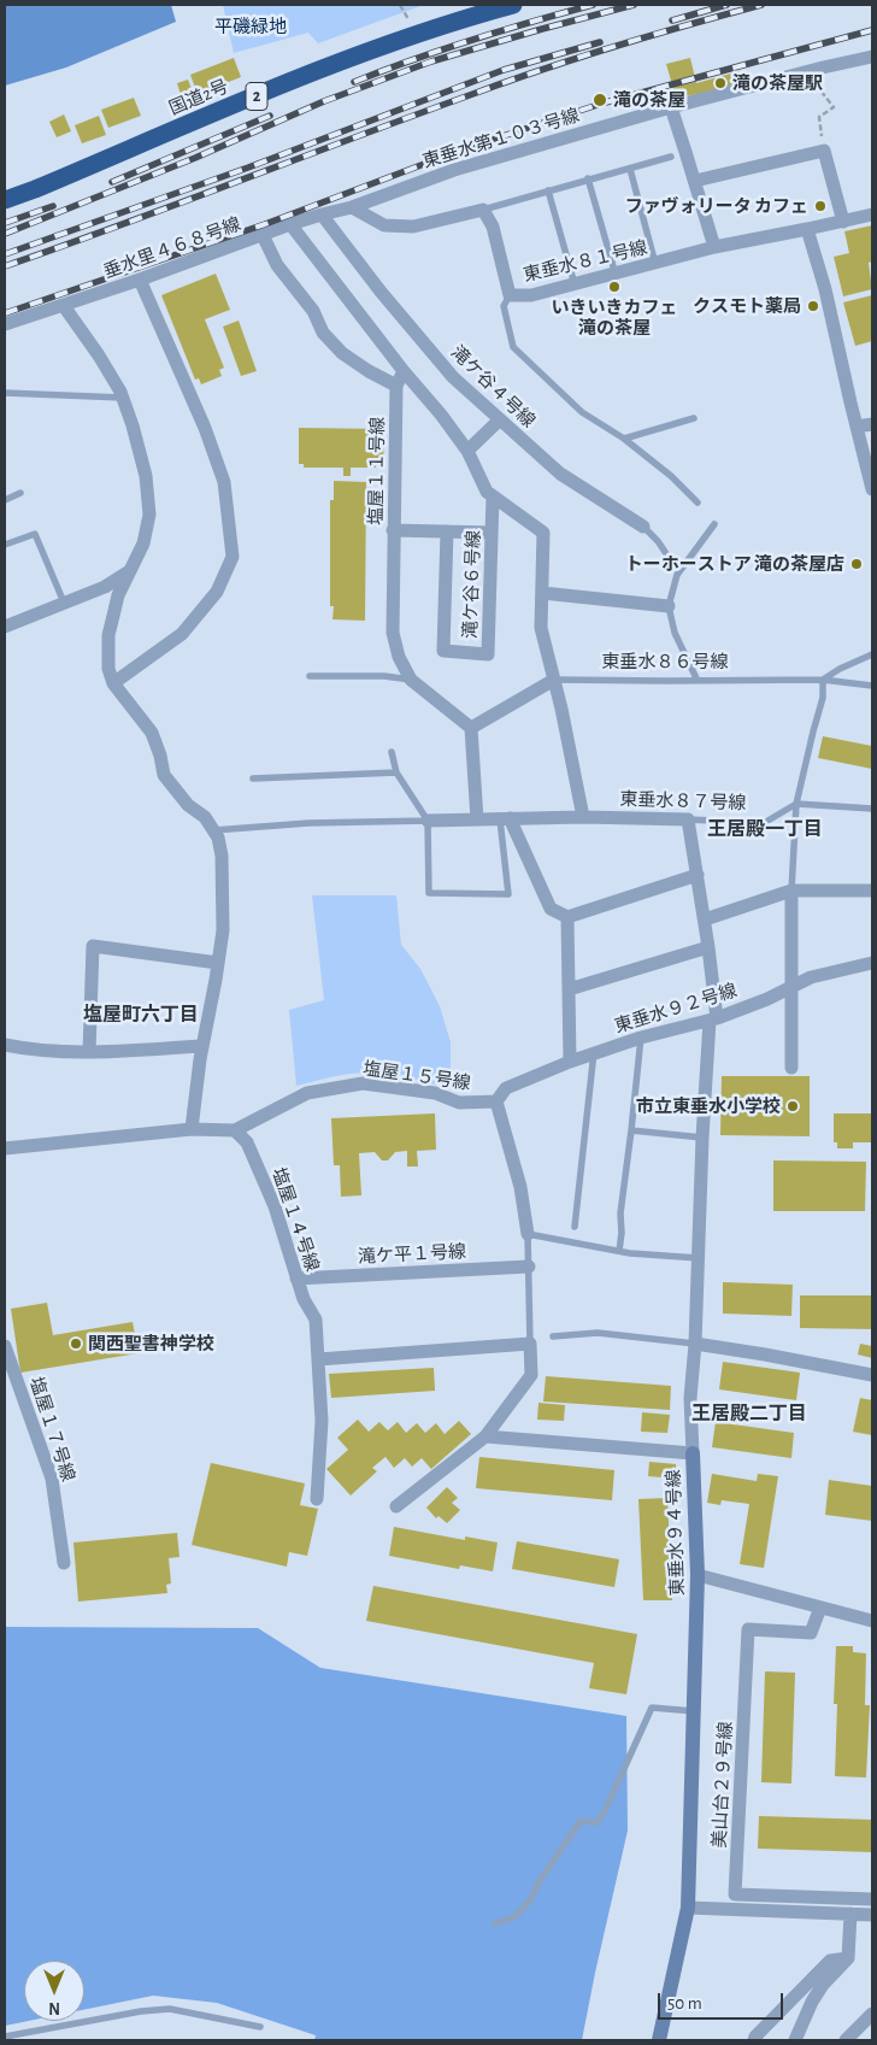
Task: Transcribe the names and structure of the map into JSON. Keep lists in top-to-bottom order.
{
  "streets": {
    "highway": ["2", "国道2号"],
    "street": [
      "東垂水第１０３号線",
      "垂水里４６８号線",
      "東垂水８１号線",
      "滝ケ谷４号線",
      "塩屋１１号線",
      "滝ケ谷６号線",
      "東垂水８７号線",
      "東垂水９２号線",
      "塩屋１５号線",
      "塩屋１４号線",
      "滝ケ平１号線",
      "塩屋１７号線",
      "東垂水９４号線",
      "美山台２９号線"
    ],
    "lane": ["東垂水８６号線"]
  },
  "crossings": [
    ["東垂水第１０３号線", "垂水里４６８号線"],
    ["垂水里４６８号線", "滝ケ谷４号線"],
    ["東垂水８７号線", "東垂水９４号線"],
    ["東垂水９２号線", "塩屋１５号線"],
    ["東垂水９２号線", "東垂水９４号線"],
    ["塩屋１５号線", "塩屋１４号線"],
    ["塩屋１４号線", "滝ケ平１号線"]
  ],
  "districts": ["王居殿一丁目", "塩屋町六丁目", "王居殿二丁目"],
  "parks": ["平磯緑地"],
  "places": [
    "滝の茶屋駅",
    "滝の茶屋",
    "ファヴォリータ カフェ",
    "いきいきカフェ 滝の茶屋",
    "クスモト薬局",
    "トーホーストア 滝の茶屋店",
    "市立東垂水小学校",
    "関西聖書神学校"
  ],
  "scale_bar": "50 m",
  "north": "bottom"
}
